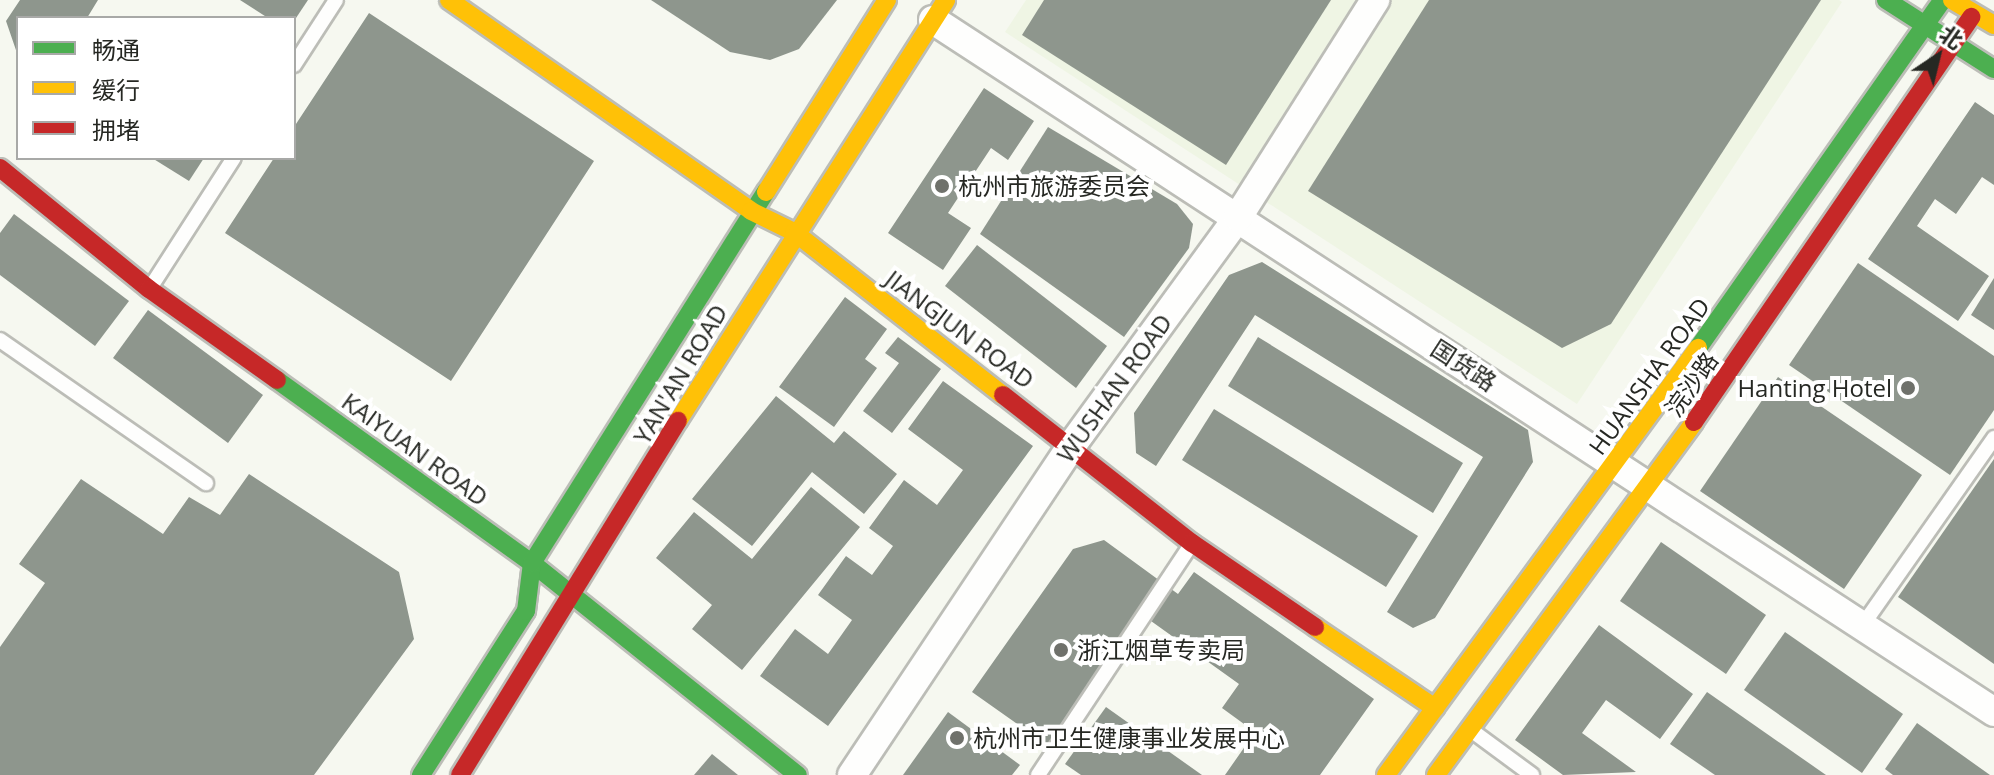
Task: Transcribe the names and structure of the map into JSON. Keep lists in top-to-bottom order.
{
  "streets": {
    "main road": [
      "JIANGJUN ROAD",
      "YAN'AN ROAD",
      "HUANSHA ROAD",
      "浣沙路",
      "KAIYUAN ROAD"
    ],
    "street": ["国货路", "WUSHAN ROAD"]
  },
  "crossings": [
    ["JIANGJUN ROAD", "YAN'AN ROAD"],
    ["JIANGJUN ROAD", "HUANSHA ROAD"],
    ["JIANGJUN ROAD", "浣沙路"],
    ["JIANGJUN ROAD", "WUSHAN ROAD"],
    ["国货路", "YAN'AN ROAD"],
    ["国货路", "HUANSHA ROAD"],
    ["国货路", "浣沙路"],
    ["国货路", "WUSHAN ROAD"],
    ["YAN'AN ROAD", "KAIYUAN ROAD"],
    ["HUANSHA ROAD", "浣沙路"]
  ],
  "places": [
    "杭州市旅游委员会",
    "Hanting Hotel",
    "浙江烟草专卖局",
    "杭州市卫生健康事业发展中心"
  ],
  "legend": ["畅通", "缓行", "拥堵"],
  "north": "top right"
}
